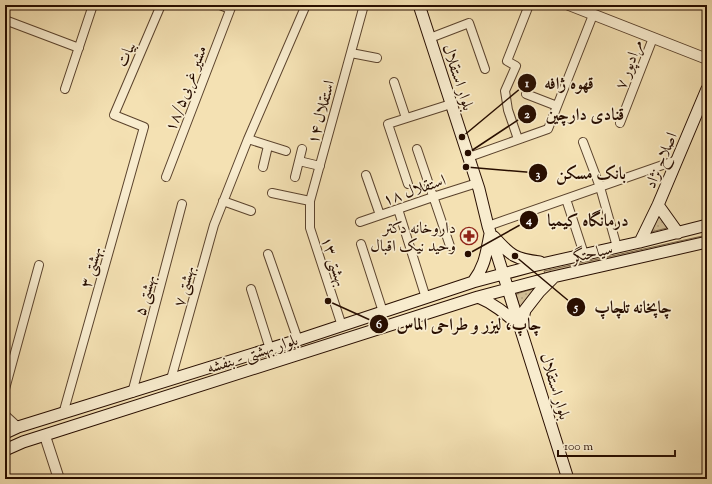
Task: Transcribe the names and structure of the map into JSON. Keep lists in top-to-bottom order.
{
  "streets": {
    "main road": [
      "بلوار استقلال",
      "اصلاح نژاد",
      "سیاحتگر",
      "بلوار بهشتی - بنفشه"
    ],
    "street": [
      "بیات",
      "۷ مرادپور",
      "مشیر غربی۱۸/۵",
      "استقلال ۱۴",
      "استقلال ۱۸",
      "بهشتی ۱۳",
      "بهشتی ۳",
      "بهشتی ۷",
      "بهشتی ۵"
    ]
  },
  "crossings": [
    ["بیات", "بهشتی ۳"],
    ["بلوار استقلال", "استقلال ۱۸"],
    ["بلوار استقلال", "سیاحتگر"],
    ["بلوار استقلال", "بلوار بهشتی - بنفشه"],
    ["استقلال ۱۴", "بهشتی ۱۳"],
    ["اصلاح نژاد", "سیاحتگر"],
    ["سیاحتگر", "بلوار بهشتی - بنفشه"],
    ["بهشتی ۱۳", "بلوار بهشتی - بنفشه"],
    ["بهشتی ۳", "بلوار بهشتی - بنفشه"],
    ["بهشتی ۷", "بلوار بهشتی - بنفشه"],
    ["بهشتی ۵", "بلوار بهشتی - بنفشه"]
  ],
  "places": {
    "other": [
      "قهوه ژافه",
      "قنادی دارچین",
      "بانک مسکن",
      "درمانگاه کیمیا",
      "چاپخانه تلچاپ",
      "چاپ، لیزر و طراحی الماس"
    ],
    "pharmacy": ["داروخانه دکتر وحید نیک اقبال"]
  },
  "scale_bar": "100 m"
}
